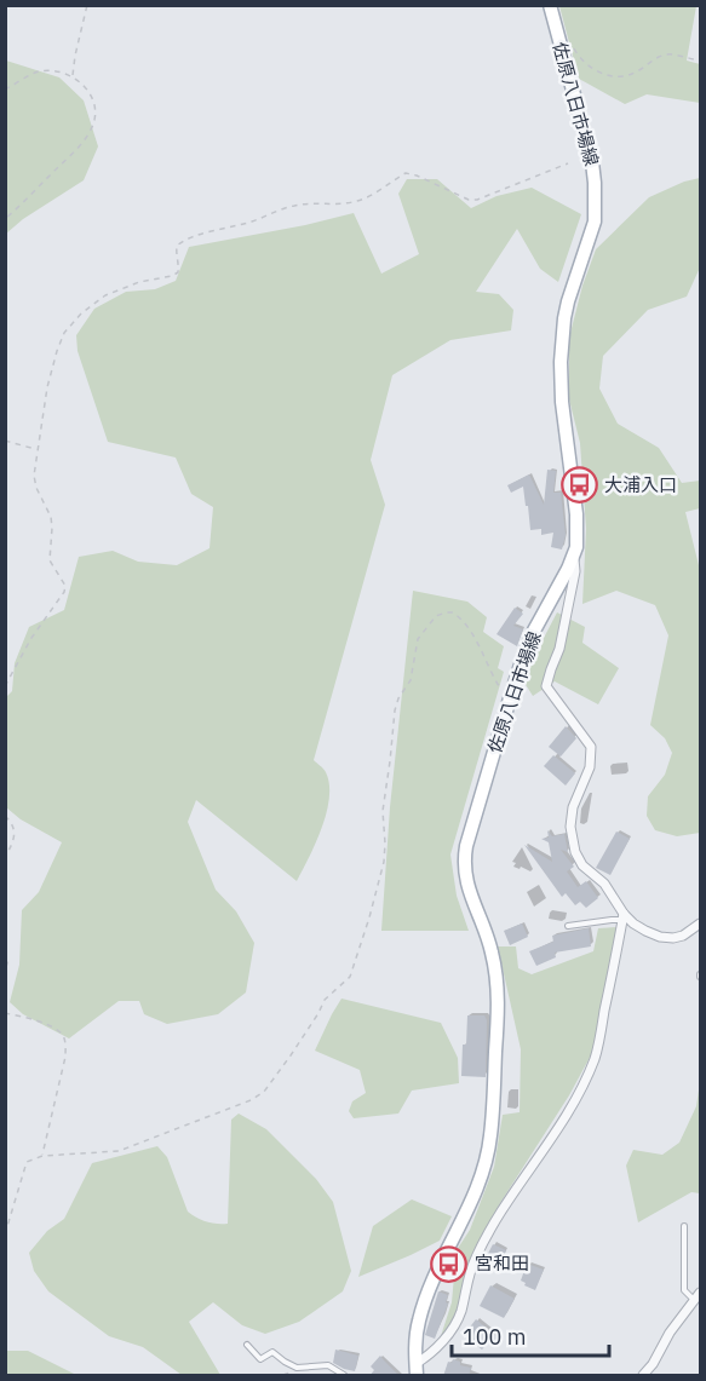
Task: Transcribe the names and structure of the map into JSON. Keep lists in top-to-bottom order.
{
  "streets": {
    "main road": ["佐原八日市場線"]
  },
  "places": {
    "bus stop": ["大浦入口", "宮和田"]
  },
  "scale_bar": "100 m"
}
